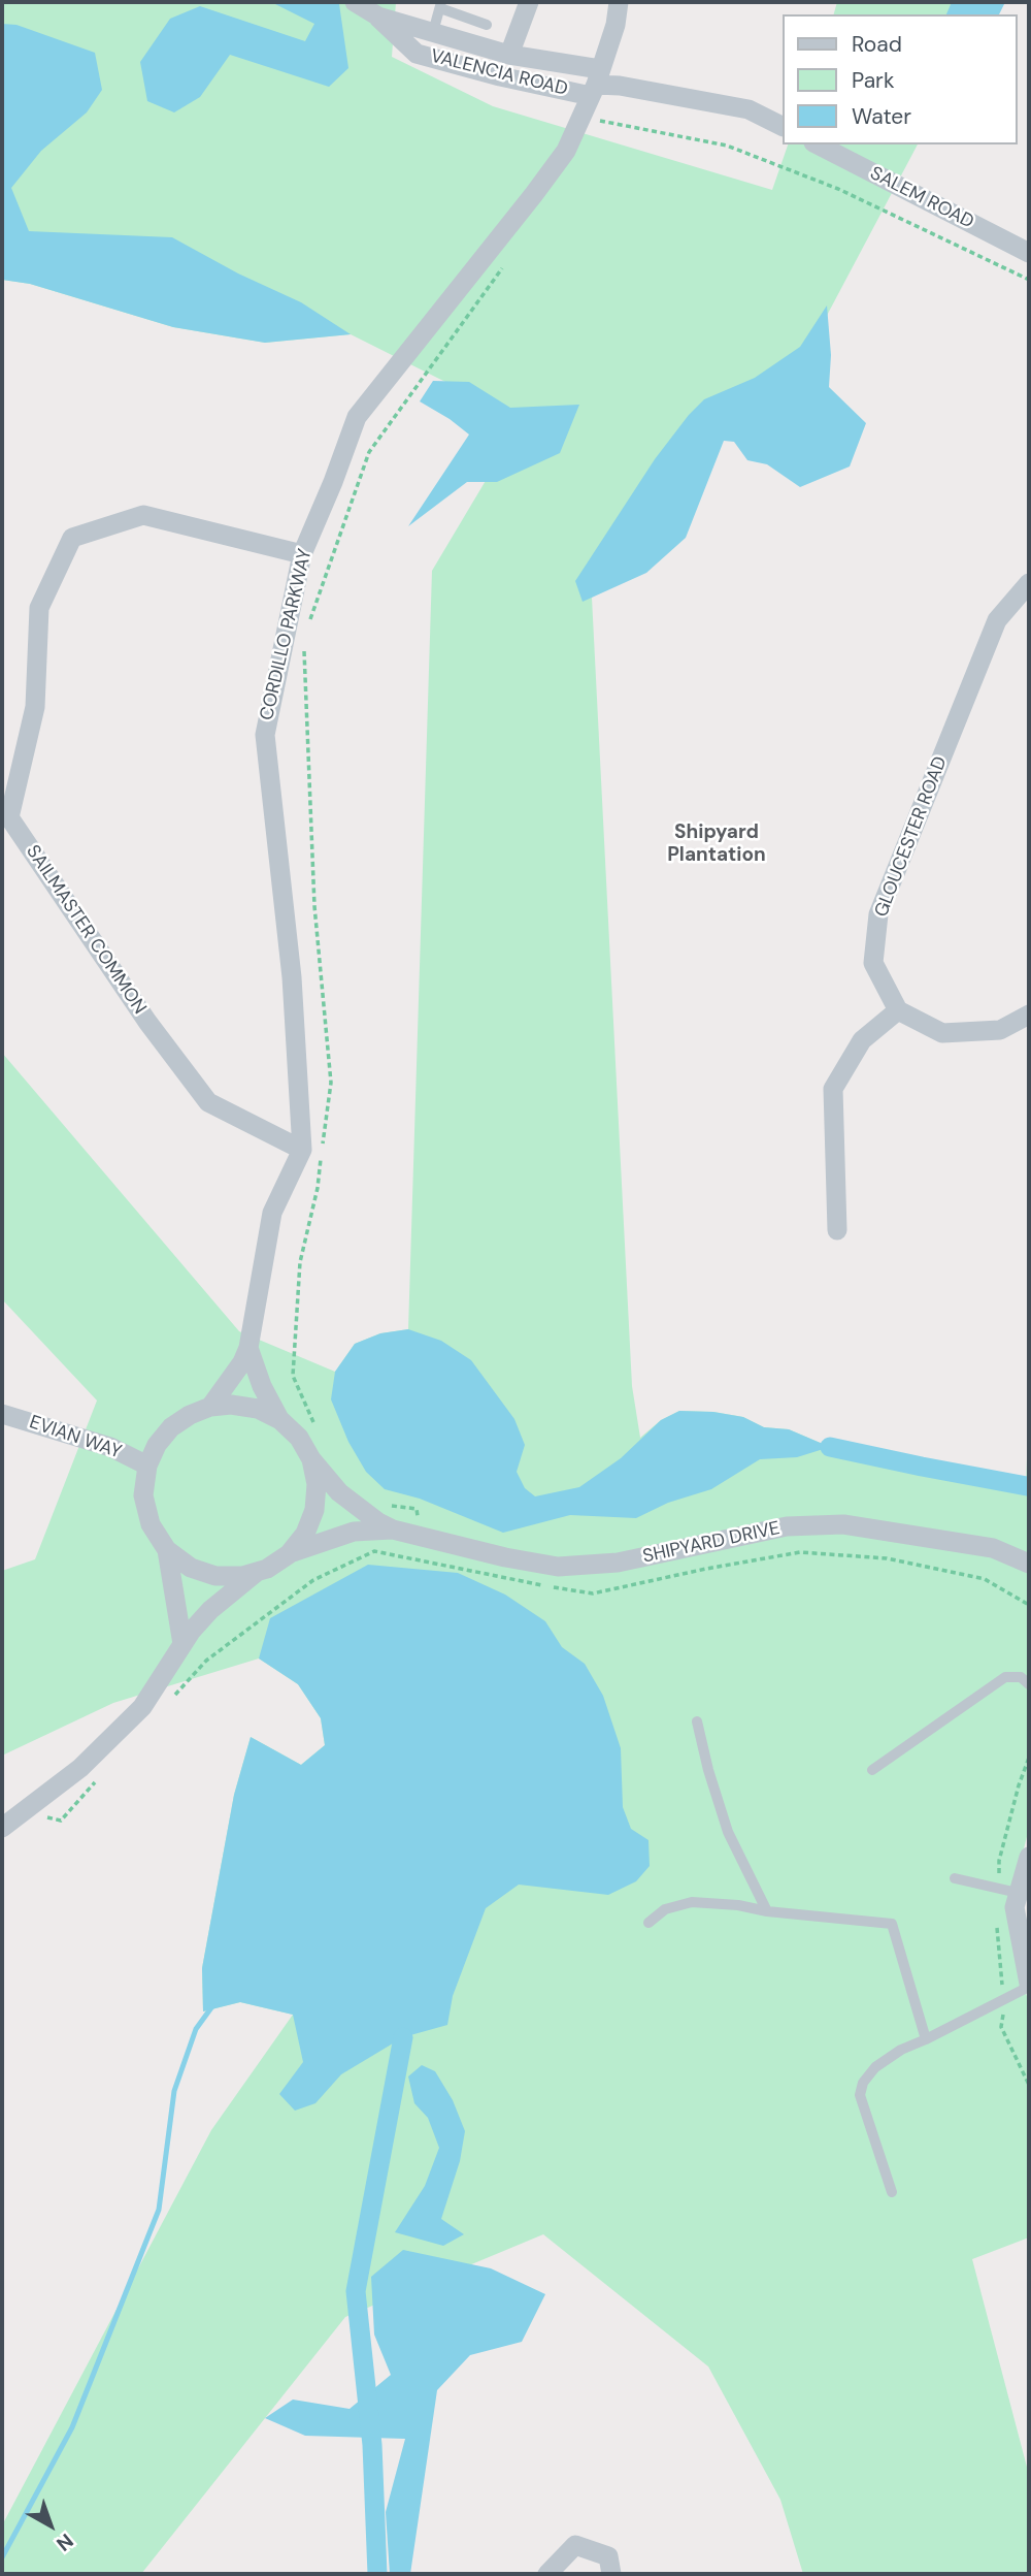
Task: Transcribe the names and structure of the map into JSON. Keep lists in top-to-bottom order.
{
  "streets": {
    "street": [
      "VALENCIA ROAD",
      "SALEM ROAD",
      "CORDILLO PARKWAY",
      "GLOUCESTER ROAD",
      "SAILMASTER COMMON",
      "EVIAN WAY",
      "SHIPYARD DRIVE"
    ]
  },
  "crossings": [
    ["VALENCIA ROAD", "CORDILLO PARKWAY"],
    ["CORDILLO PARKWAY", "SAILMASTER COMMON"],
    ["CORDILLO PARKWAY", "EVIAN WAY"],
    ["CORDILLO PARKWAY", "SHIPYARD DRIVE"],
    ["EVIAN WAY", "SHIPYARD DRIVE"]
  ],
  "districts": ["Shipyard Plantation"],
  "legend": ["Road", "Park", "Water"],
  "north": "bottom right"
}
